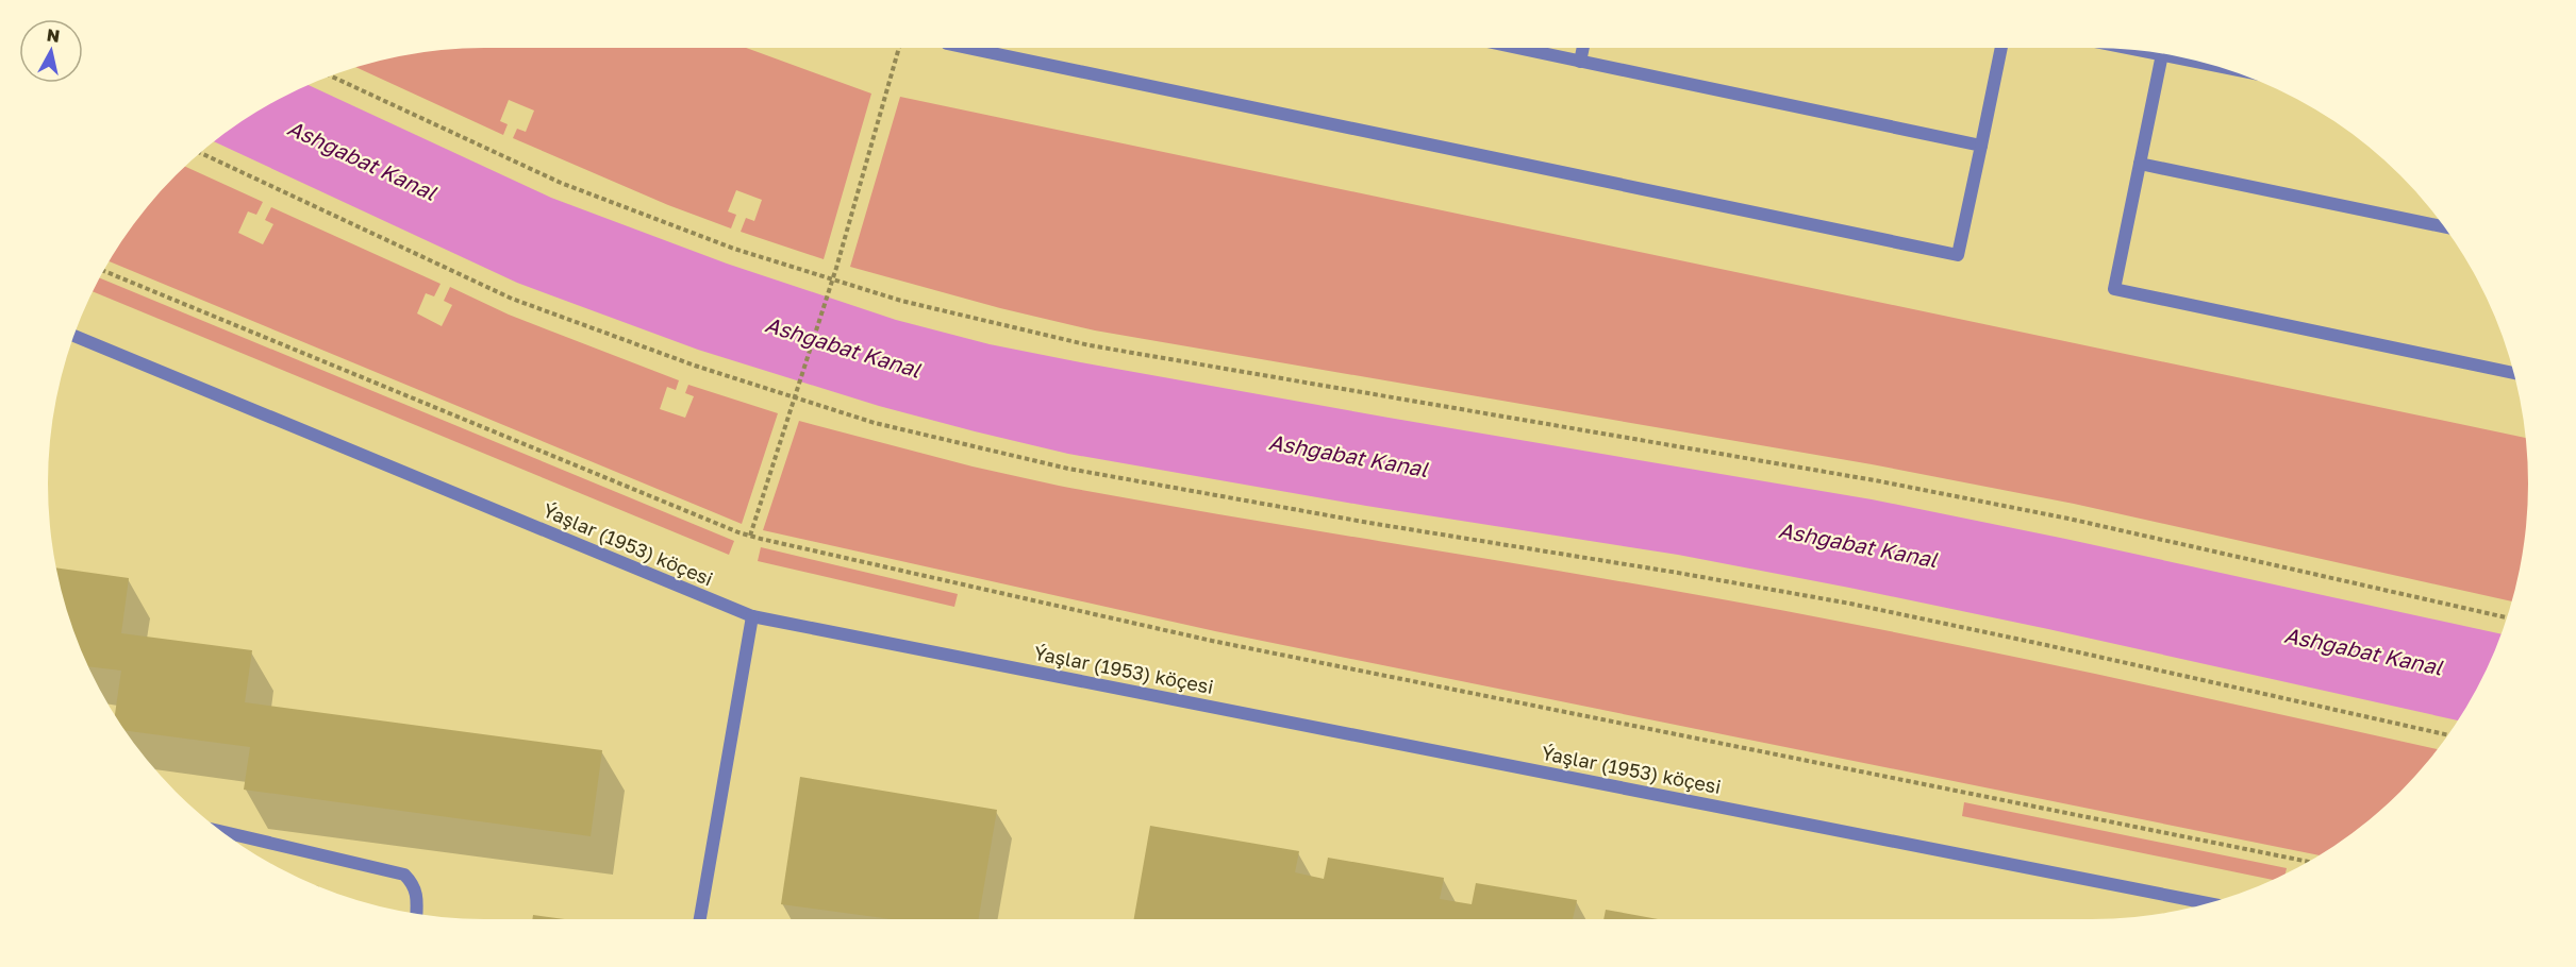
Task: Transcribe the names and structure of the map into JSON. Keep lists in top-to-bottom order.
{
  "streets": {
    "street": ["Ýaşlar (1953) köçesi"]
  },
  "water": ["Ashgabat Kanal"],
  "north": "top"
}
